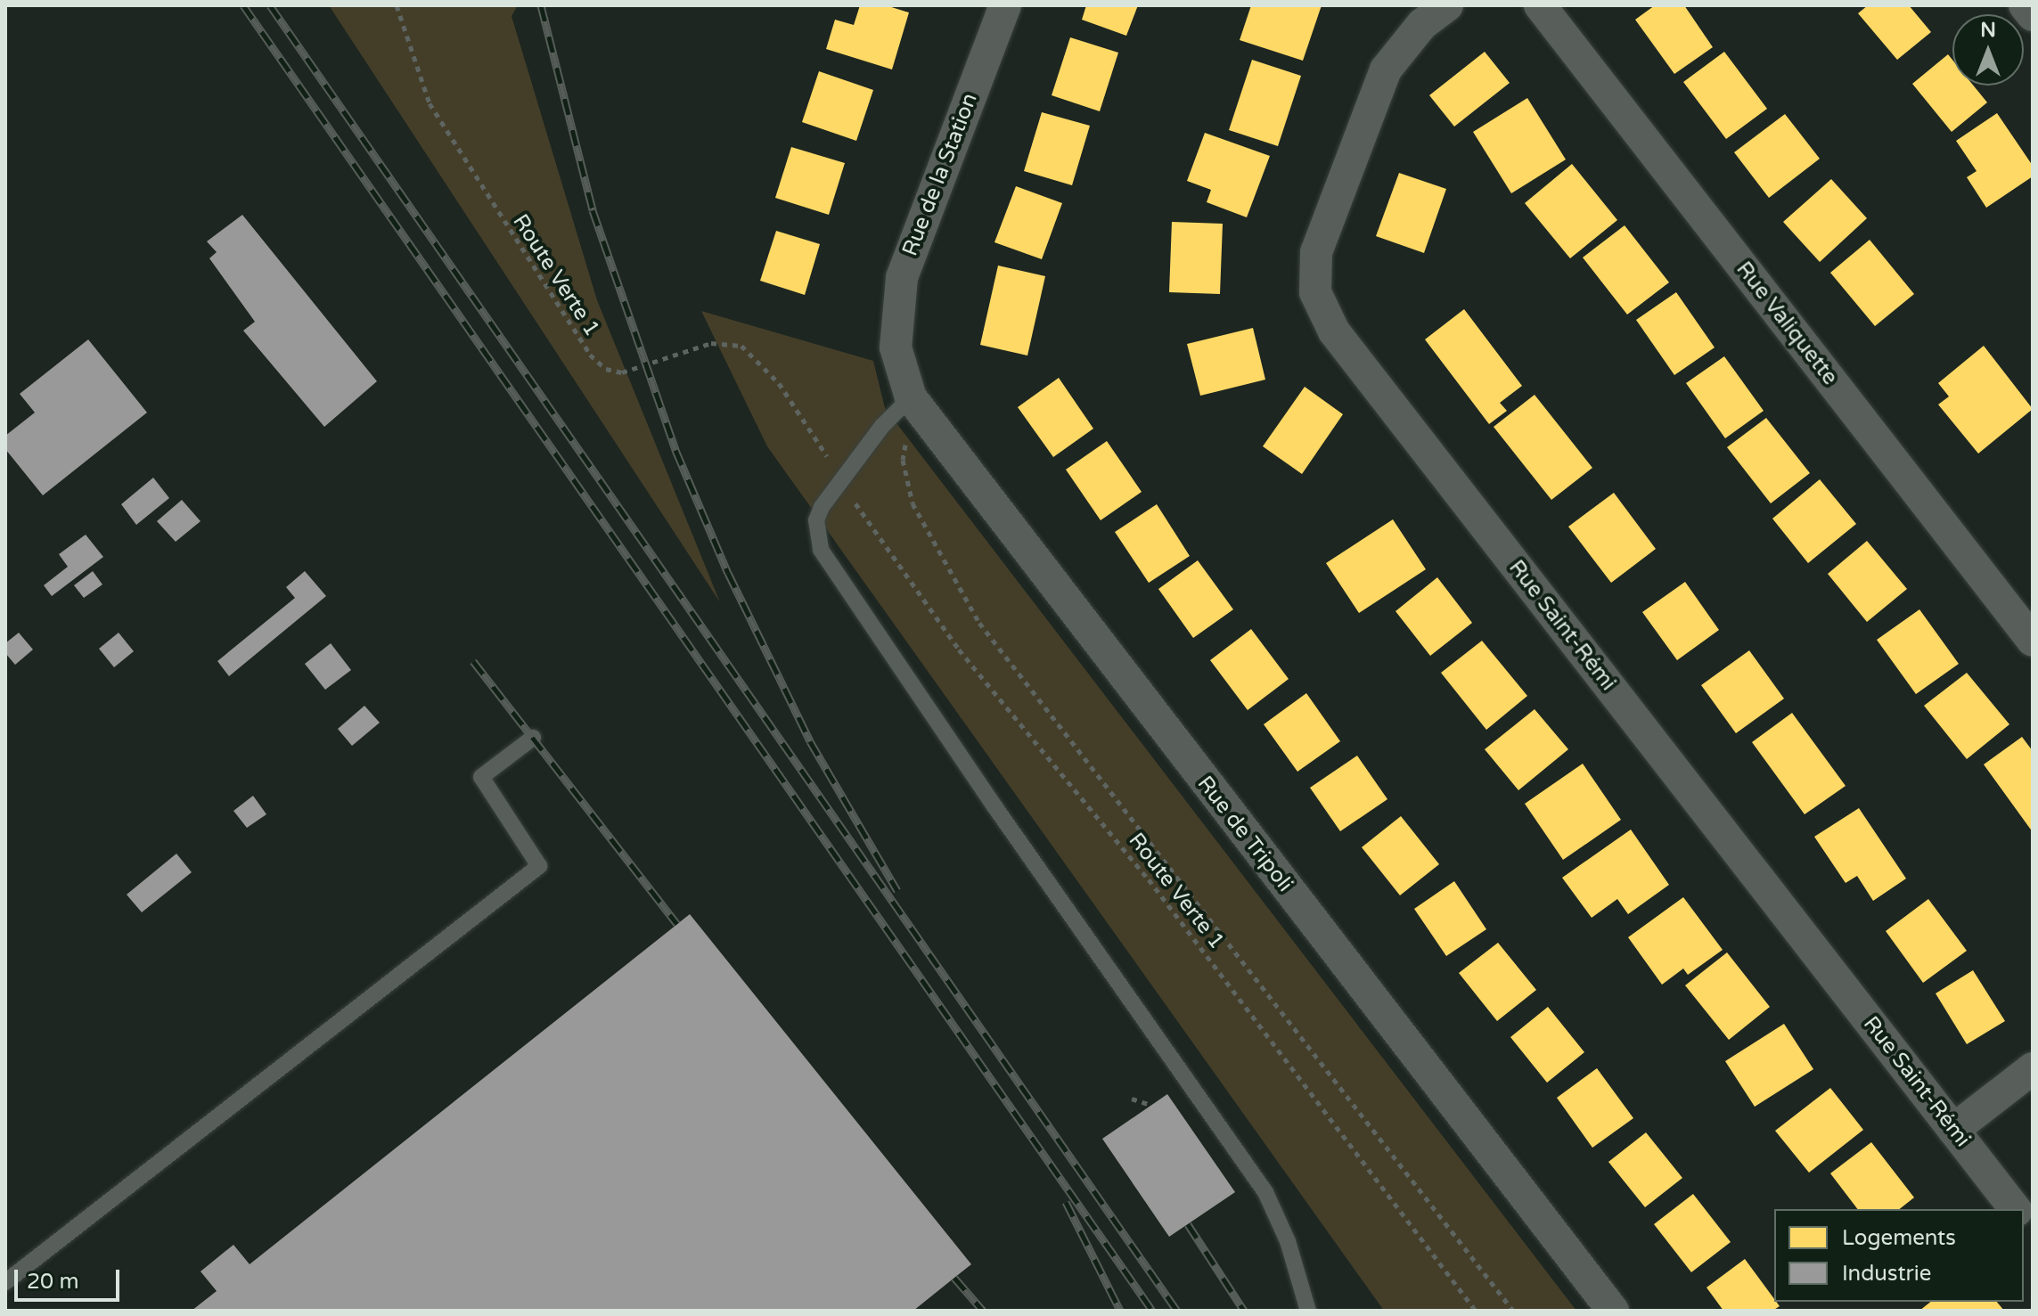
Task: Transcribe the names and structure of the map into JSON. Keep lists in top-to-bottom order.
{
  "streets": {
    "street": [
      "Rue de la Station",
      "Rue Valiquette",
      "Rue Saint-Rémi",
      "Rue de Tripoli"
    ],
    "path": ["Route Verte 1"]
  },
  "crossings": [
    ["Rue de la Station", "Rue de Tripoli"]
  ],
  "legend": ["Logements", "Industrie"],
  "scale_bar": "20 m",
  "north": "top"
}
